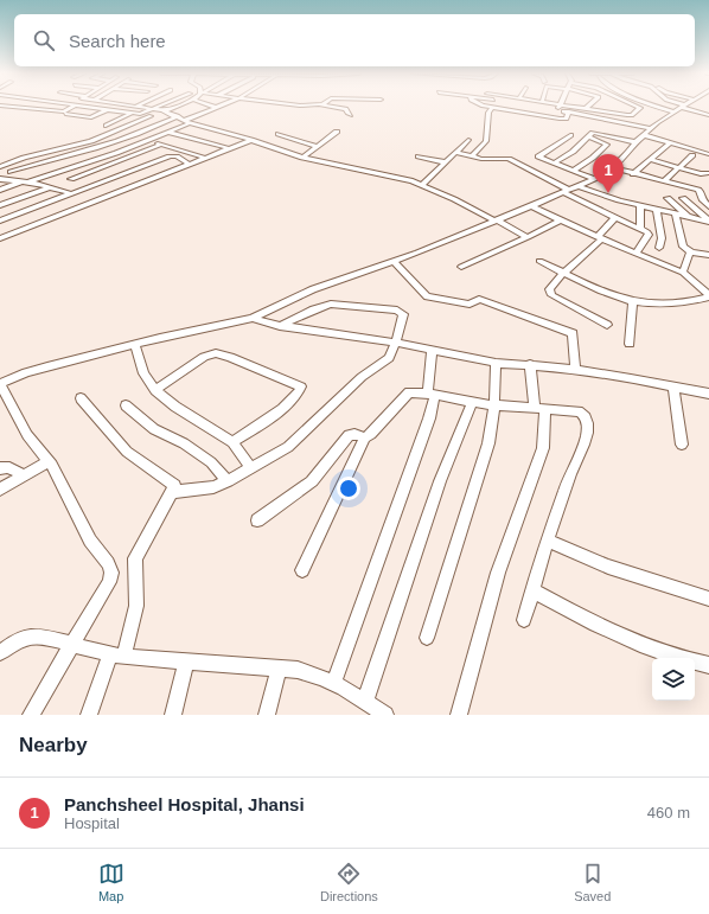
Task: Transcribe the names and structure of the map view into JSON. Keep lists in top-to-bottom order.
{
  "page": {
    "search": "Search here",
    "pins": "1",
    "heading": "Nearby",
    "list": [
      {
        "mark": "1",
        "name": "Panchsheel Hospital, Jhansi",
        "note": "Hospital",
        "value": "460 m"
      }
    ],
    "nav": ["Map", "Directions", "Saved"]
  }
}
